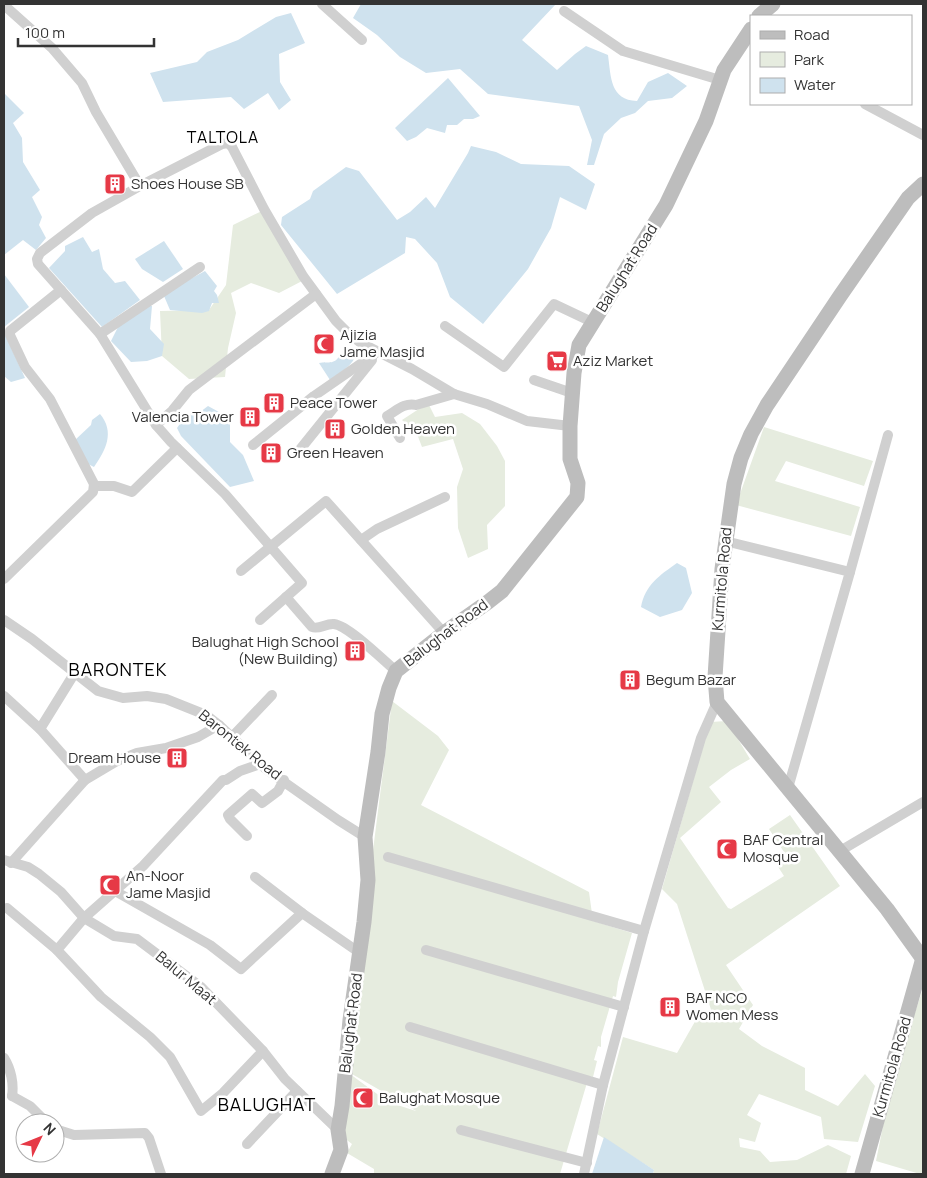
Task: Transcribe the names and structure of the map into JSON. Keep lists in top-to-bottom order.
{
  "streets": {
    "street": [
      "Balughat Road",
      "Kurmitola Road",
      "Barontek Road",
      "Balur Maat"
    ]
  },
  "crossings": [
    ["Balughat Road", "Barontek Road"],
    ["Balughat Road", "Balur Maat"]
  ],
  "districts": ["TALTOLA", "BARONTEK", "BALUGHAT"],
  "places": {
    "building": [
      "Shoes House SB",
      "Peace Tower",
      "Valencia Tower",
      "Golden Heaven",
      "Green Heaven",
      "Balughat High School (New Building)",
      "Begum Bazar",
      "Dream House",
      "BAF NCO Women Mess"
    ],
    "mosque": [
      "Ajizia Jame Masjid",
      "BAF Central Mosque",
      "An-Noor Jame Masjid",
      "Balughat Mosque"
    ],
    "supermarket": ["Aziz Market"]
  },
  "legend": ["Road", "Park", "Water"],
  "scale_bar": "100 m",
  "north": "top right"
}
